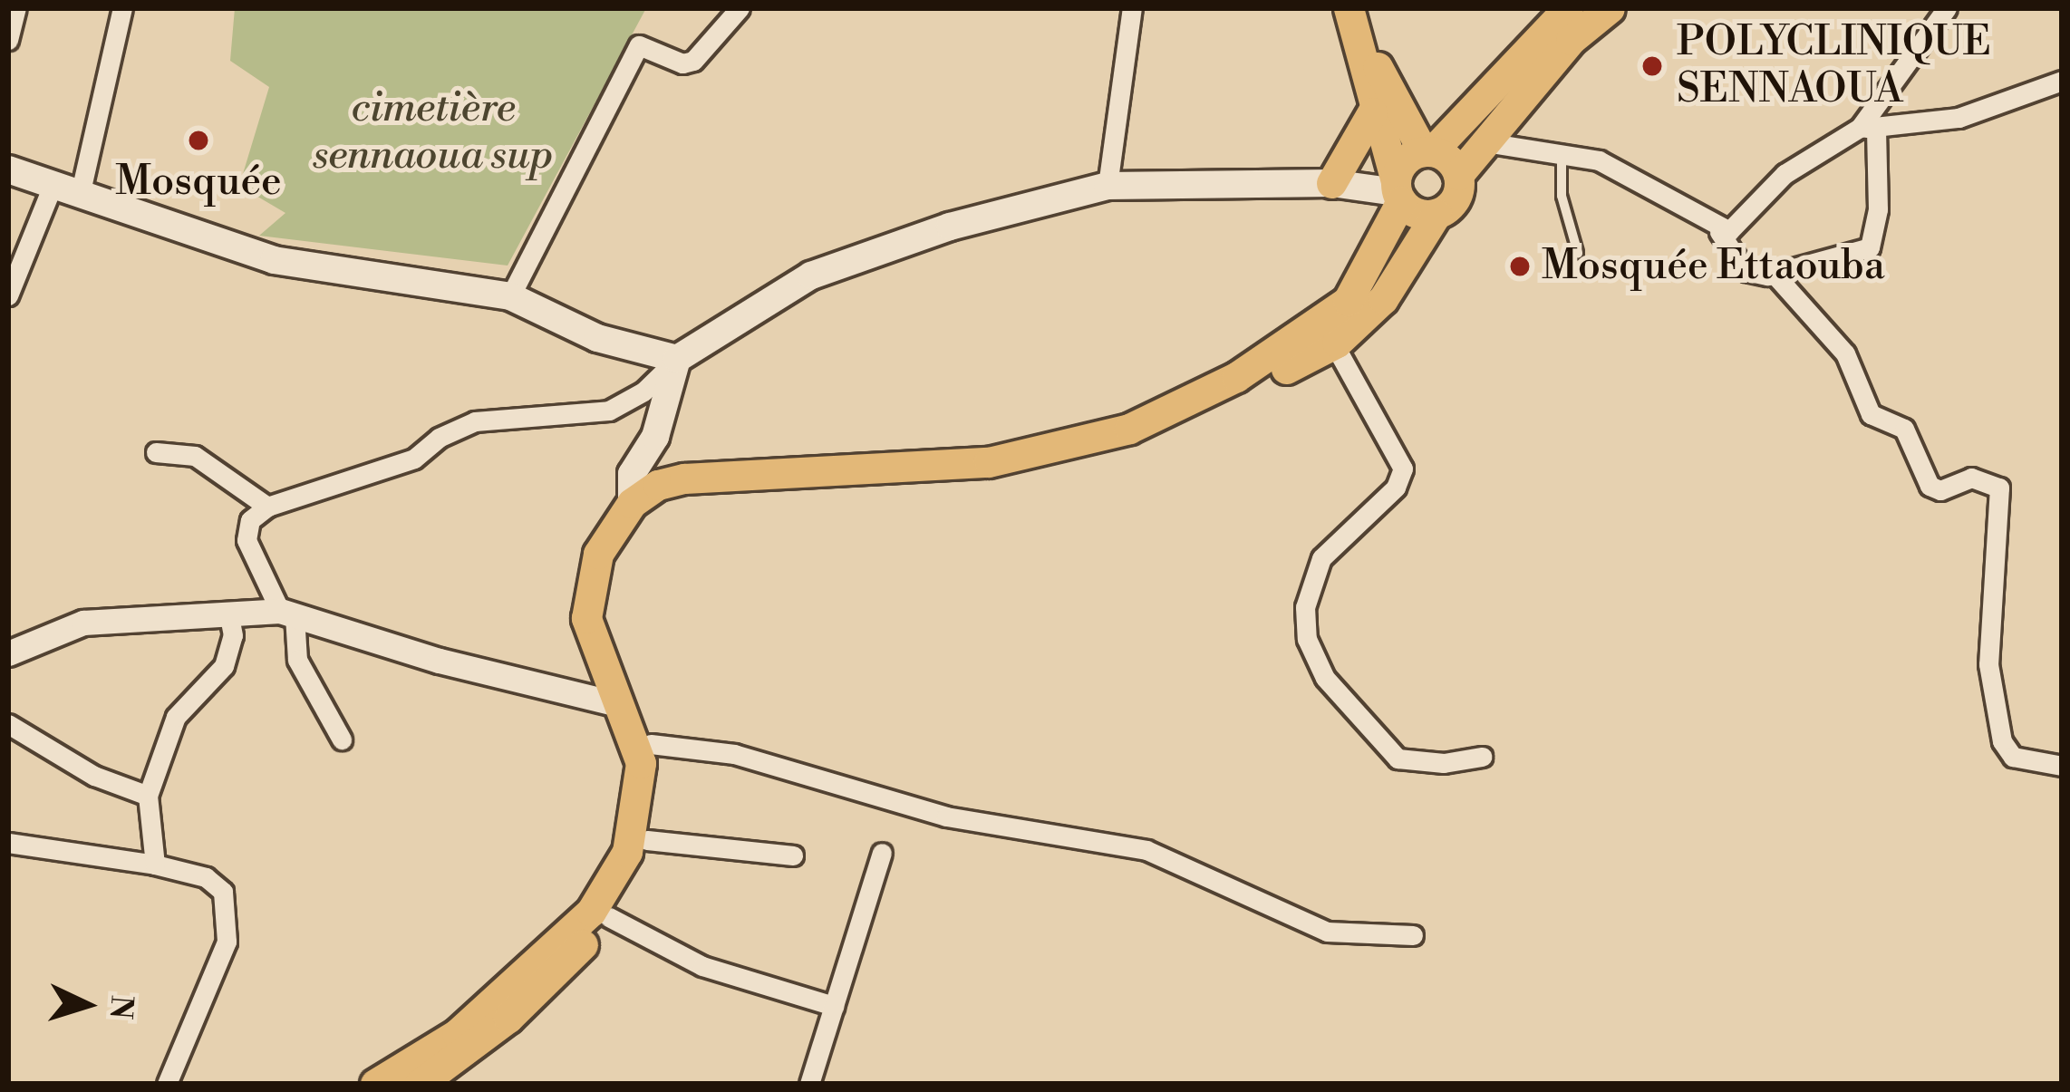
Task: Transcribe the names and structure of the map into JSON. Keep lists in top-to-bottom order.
{
  "parks": ["cimetière sennaoua sup"],
  "places": ["POLYCLINIQUE SENNAOUA", "Mosquée", "Mosquée Ettaouba"],
  "north": "right"
}
